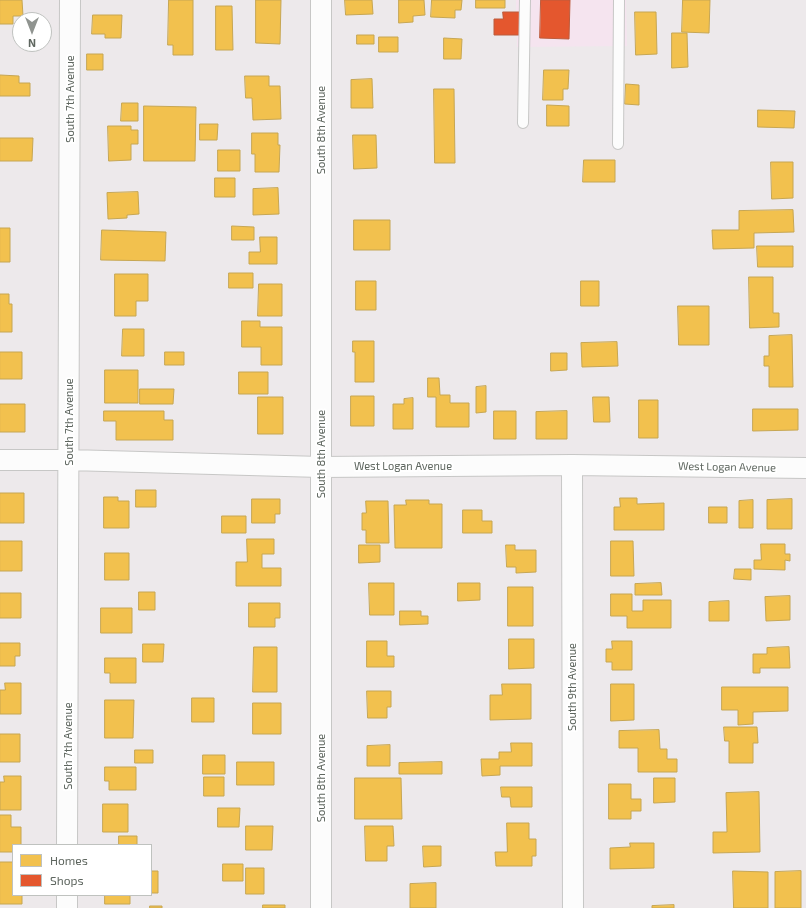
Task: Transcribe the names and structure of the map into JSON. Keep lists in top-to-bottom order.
{
  "streets": {
    "street": [
      "South 7th Avenue",
      "South 8th Avenue",
      "West Logan Avenue",
      "South 9th Avenue"
    ]
  },
  "crossings": [
    ["South 7th Avenue", "West Logan Avenue"],
    ["South 8th Avenue", "West Logan Avenue"],
    ["West Logan Avenue", "South 9th Avenue"]
  ],
  "legend": ["Homes", "Shops"],
  "north": "bottom"
}
